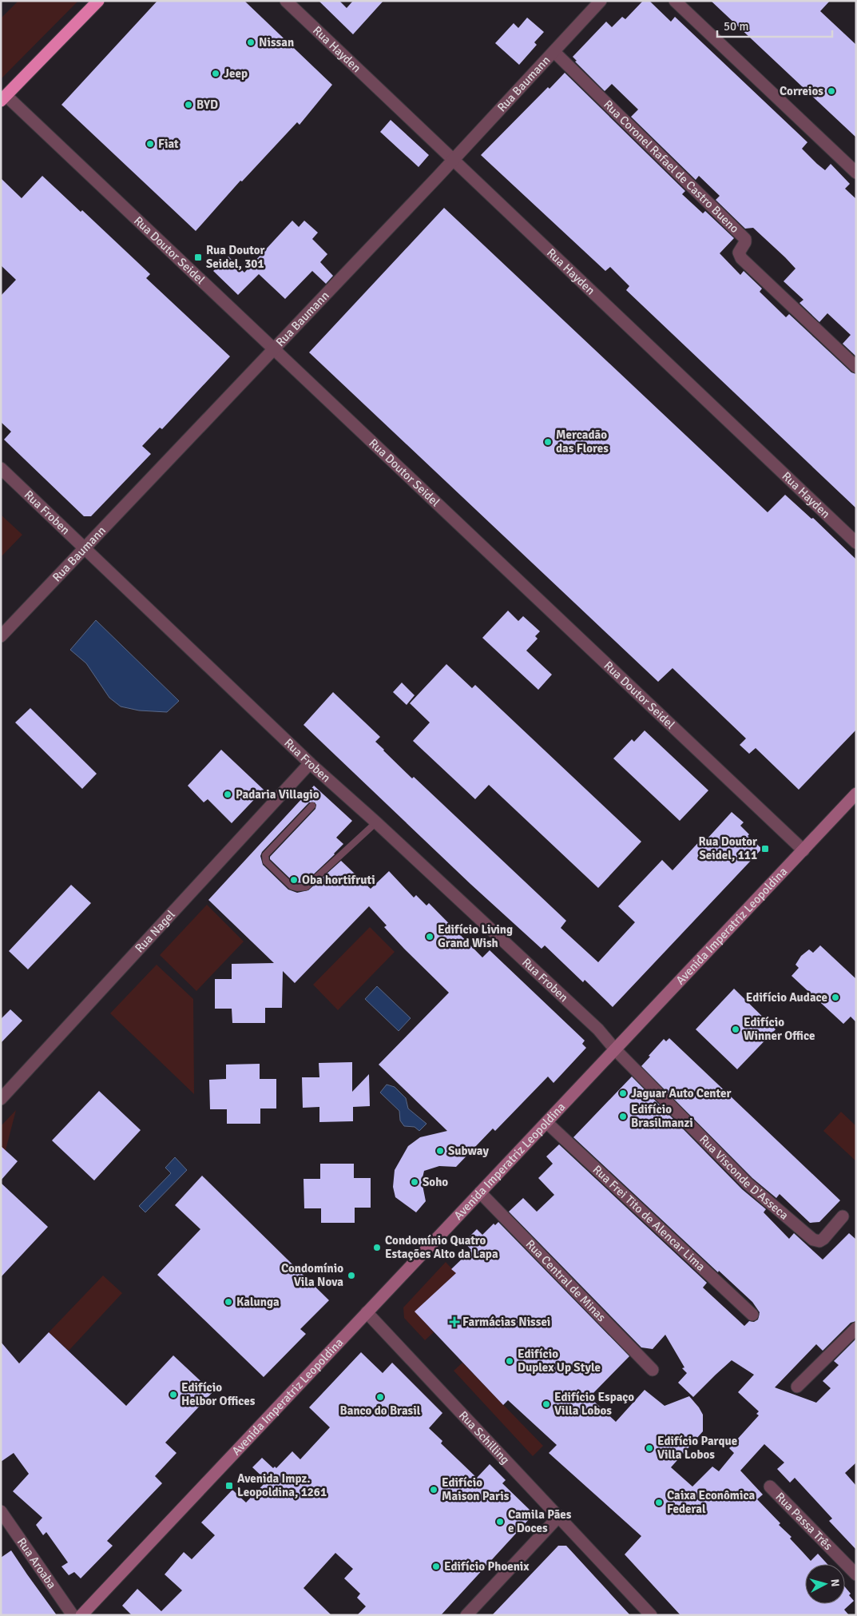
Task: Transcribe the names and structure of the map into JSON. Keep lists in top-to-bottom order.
{
  "streets": {
    "main road": ["Avenida Imperatriz Leopoldina"],
    "street": [
      "Rua Hayden",
      "Rua Baumann",
      "Rua Coronel Rafael de Castro Bueno",
      "Rua Doutor Seidel",
      "Rua Froben",
      "Rua Nagel",
      "Rua Visconde D'Asseca",
      "Rua Frei Tito de Alencar Lima",
      "Rua Central de Minas",
      "Rua Schilling",
      "Rua Passa Três",
      "Rua Aroaba"
    ]
  },
  "crossings": [
    ["Rua Hayden", "Rua Baumann"],
    ["Rua Baumann", "Rua Coronel Rafael de Castro Bueno"],
    ["Rua Baumann", "Rua Doutor Seidel"],
    ["Rua Baumann", "Rua Froben"],
    ["Rua Doutor Seidel", "Avenida Imperatriz Leopoldina"],
    ["Rua Froben", "Avenida Imperatriz Leopoldina"],
    ["Rua Froben", "Rua Nagel"],
    ["Rua Froben", "Rua Visconde D'Asseca"],
    ["Avenida Imperatriz Leopoldina", "Rua Visconde D'Asseca"],
    ["Avenida Imperatriz Leopoldina", "Rua Frei Tito de Alencar Lima"],
    ["Avenida Imperatriz Leopoldina", "Rua Central de Minas"],
    ["Avenida Imperatriz Leopoldina", "Rua Schilling"]
  ],
  "places": {
    "other": [
      "Nissan",
      "Jeep",
      "Correios",
      "BYD",
      "Fiat",
      "Mercadão das Flores",
      "Padaria Villagio",
      "Oba hortifruti",
      "Edifício Living Grand Wish",
      "Edifício Audace",
      "Edifício Winner Office",
      "Jaguar Auto Center",
      "Edifício Brasilmanzi",
      "Subway",
      "Soho",
      "Condomínio Quatro Estações Alto da Lapa",
      "Condomínio Vila Nova",
      "Kalunga",
      "Edifício Duplex Up Style",
      "Edifício Helbor Offices",
      "Banco do Brasil",
      "Edifício Espaço Villa Lobos",
      "Edifício Parque Villa Lobos",
      "Edifício Maison Paris",
      "Caixa Econômica Federal",
      "Camila Pães e Doces",
      "Edifício Phoenix"
    ],
    "transit": ["Rua Doutor Seidel, 301", "Rua Doutor Seidel, 111", "Avenida Impz. Leopoldina, 1261"],
    "health": ["Farmácias Nissei"]
  },
  "scale_bar": "50 m",
  "north": "right"
}
